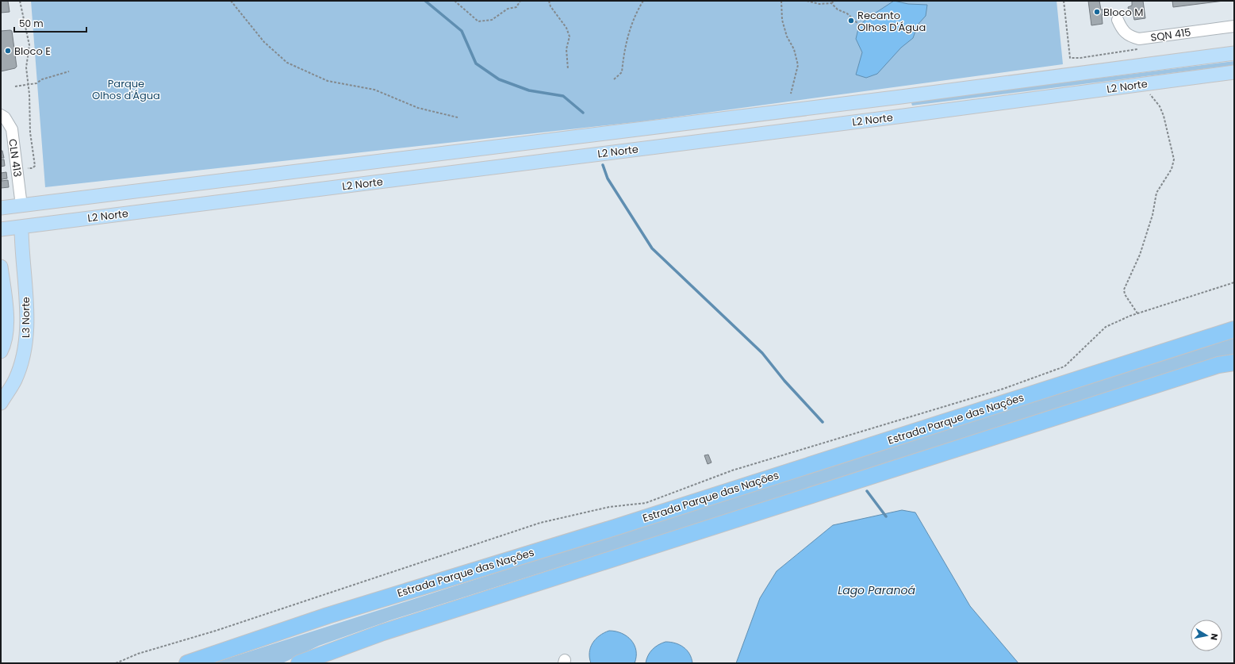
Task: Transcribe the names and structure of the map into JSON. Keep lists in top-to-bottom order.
{
  "streets": {
    "highway": ["Estrada Parque das Nações"],
    "main road": ["L2 Norte", "L3 Norte"],
    "street": ["SQN 415", "CLN 413"]
  },
  "crossings": [
    ["L2 Norte", "CLN 413"],
    ["L2 Norte", "L3 Norte"]
  ],
  "water": ["Lago Paranoá"],
  "parks": ["Parque Olhos d'Água"],
  "places": ["Bloco M", "Recanto Olhos D'Água", "Bloco E"],
  "scale_bar": "50 m",
  "north": "right"
}
